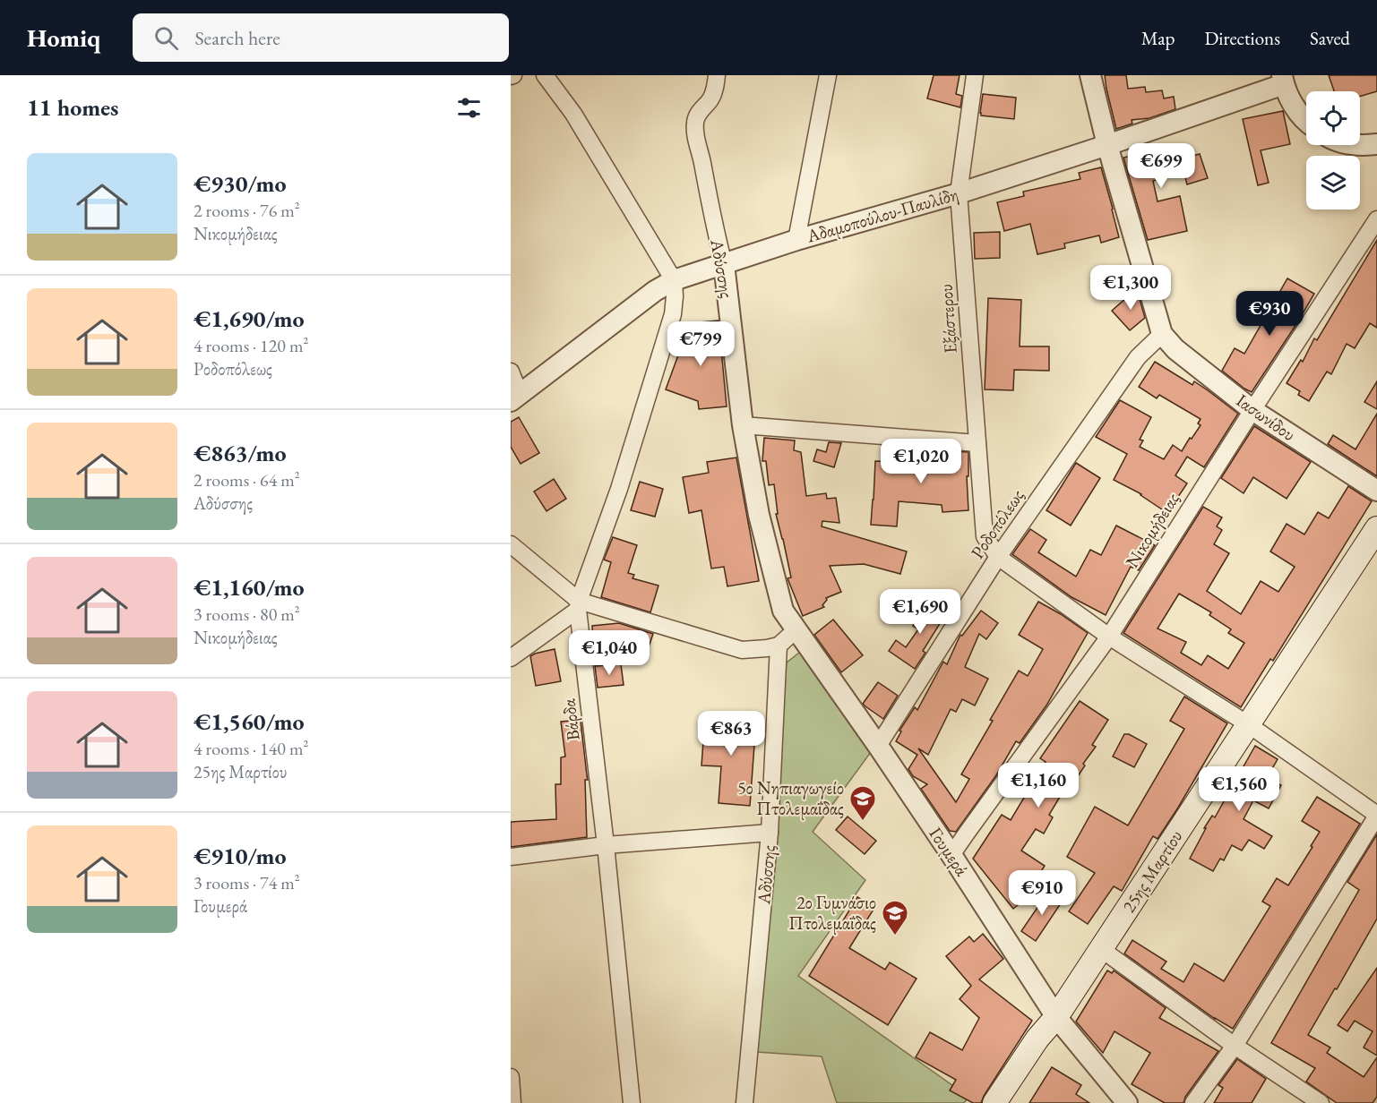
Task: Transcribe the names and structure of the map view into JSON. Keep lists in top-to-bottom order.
{
  "streets": {
    "main road": ["25ης Μαρτίου"],
    "street": [
      "Αδαμοπούλου-Παυλίδη",
      "Αδύσσης",
      "Εξάστερου",
      "Ιασωνίδου",
      "Ροδοπόλεως",
      "Νικομήδειας",
      "Βάρδα",
      "Γουμερά"
    ]
  },
  "crossings": [
    ["Αδαμοπούλου-Παυλίδη", "Αδύσσης"],
    ["Αδαμοπούλου-Παυλίδη", "Εξάστερου"],
    ["Αδαμοπούλου-Παυλίδη", "Βάρδα"],
    ["Αδύσσης", "Γουμερά"],
    ["Εξάστερου", "Ροδοπόλεως"],
    ["Ιασωνίδου", "Ροδοπόλεως"],
    ["Ιασωνίδου", "Νικομήδειας"],
    ["Ροδοπόλεως", "Γουμερά"],
    ["Νικομήδειας", "Γουμερά"],
    ["Γουμερά", "25ης Μαρτίου"]
  ],
  "places": {
    "school or university": ["5ο Νηπιαγωγείο Πτολεμαΐδας", "2ο Γυμνάσιο Πτολεμαΐδας"]
  },
  "page": {
    "header": "Homiq",
    "search": "Search here",
    "nav": ["Map", "Directions", "Saved"],
    "heading": "11 homes",
    "list": [
      {
        "name": "€930/mo",
        "note": "2 rooms · 76 m² · Νικομήδειας"
      },
      {
        "name": "€1,690/mo",
        "note": "4 rooms · 120 m² · Ροδοπόλεως"
      },
      {
        "name": "€863/mo",
        "note": "2 rooms · 64 m² · Αδύσσης"
      },
      {
        "name": "€1,160/mo",
        "note": "3 rooms · 80 m² · Νικομήδειας"
      },
      {
        "name": "€1,560/mo",
        "note": "4 rooms · 140 m² · 25ης Μαρτίου"
      },
      {
        "name": "€910/mo",
        "note": "3 rooms · 74 m² · Γουμερά"
      }
    ],
    "price": [
      "€699",
      "€1,300",
      "€930",
      "€799",
      "€1,020",
      "€1,690",
      "€1,040",
      "€863",
      "€1,160",
      "€1,560",
      "€910"
    ]
  }
}
